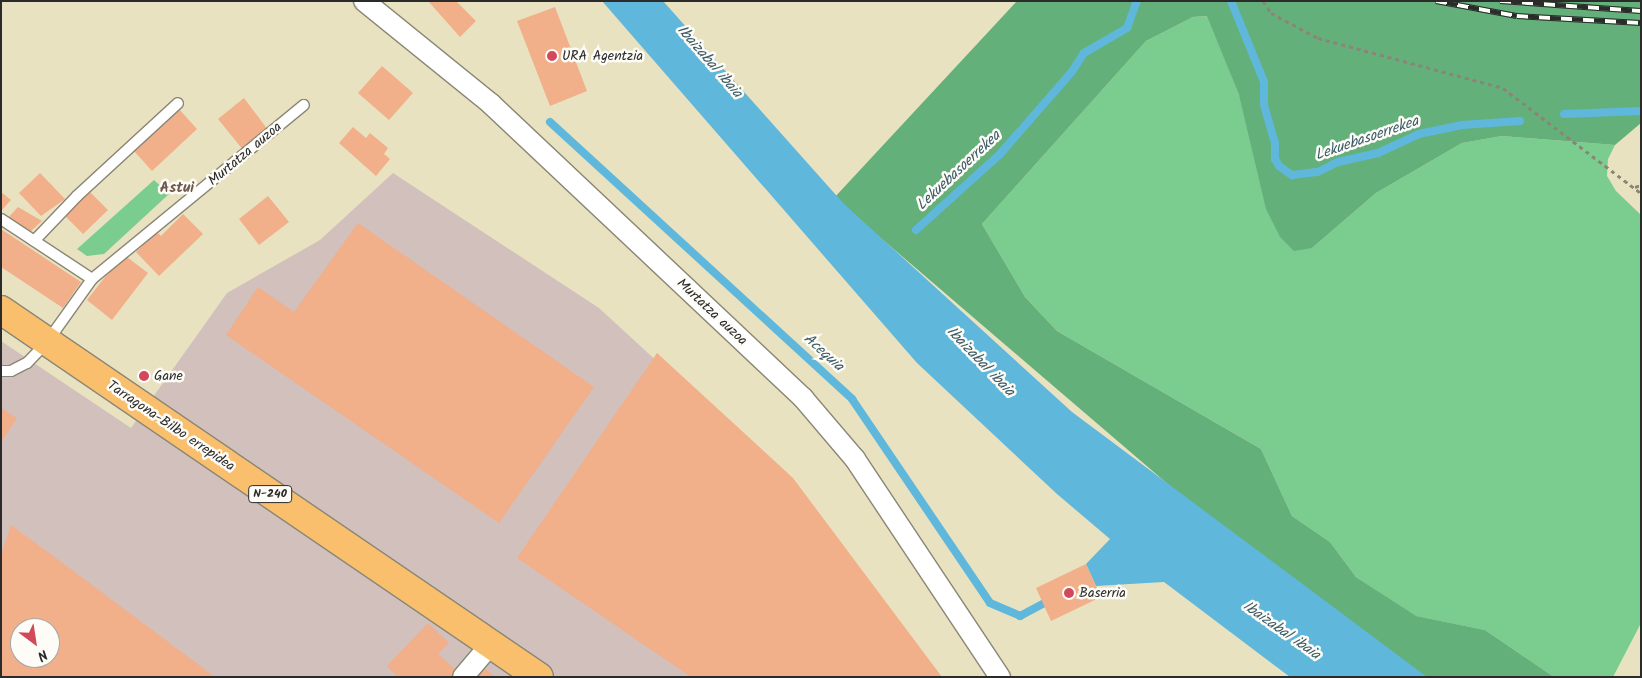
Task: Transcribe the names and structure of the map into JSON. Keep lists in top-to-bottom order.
{
  "streets": {
    "highway": ["Tarragona-Bilbo errepidea", "N-240"],
    "street": ["Murtatza auzoa"]
  },
  "crossings": [
    ["Murtatza auzoa", "Tarragona-Bilbo errepidea"]
  ],
  "districts": ["Astui"],
  "water": ["Ibaizabal ibaia", "Lekuebasoerrekea", "Acequia"],
  "places": ["URA Agentzia", "Gane", "Baserria"],
  "north": "bottom right"
}
